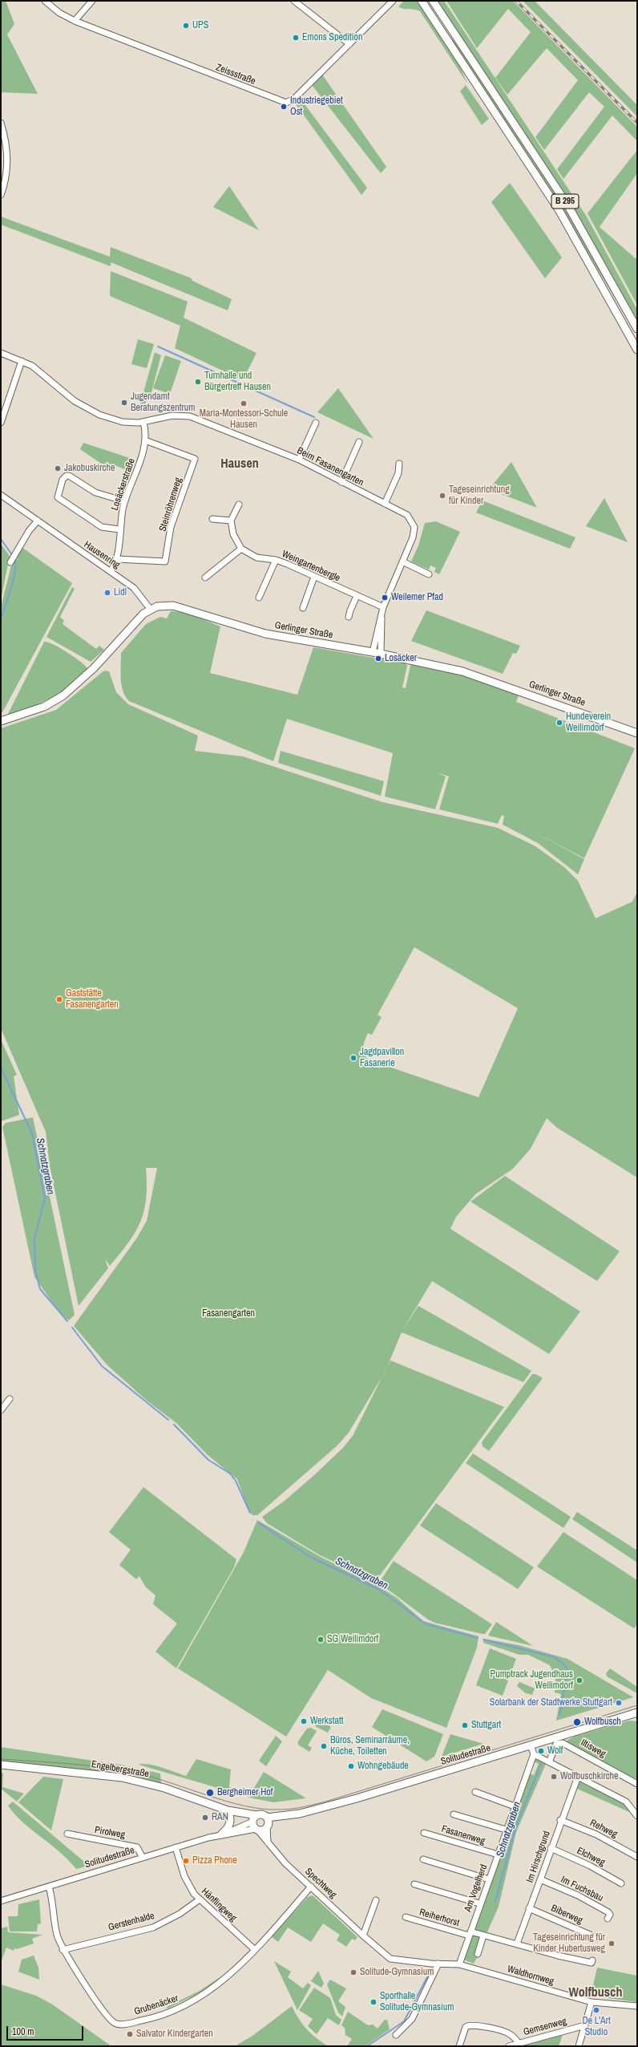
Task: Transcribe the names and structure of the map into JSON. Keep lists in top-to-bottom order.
{
  "streets": {
    "main road": [
      "B 295",
      "Gerlinger Straße",
      "Solitudestraße",
      "Engelbergstraße"
    ],
    "street": [
      "Zeissstraße",
      "Beim Fasanengarten",
      "Losäckerstraße",
      "Steinröhrenweg",
      "Hausenring",
      "Weingartenbergle",
      "Iltisweg",
      "Rehweg",
      "Pirolweg",
      "Fasanenweg",
      "Im Hirschgrund",
      "Elchweg",
      "Spechtweg",
      "Am Vogelherd",
      "Im Fuchsbau",
      "Hänflingweg",
      "Biberweg",
      "Reiherhorst",
      "Gerstenhalde",
      "Waldhornweg",
      "Grubenäcker",
      "Gemsenweg"
    ]
  },
  "crossings": [
    ["Beim Fasanengarten", "Losäckerstraße"],
    ["Beim Fasanengarten", "Weingartenbergle"],
    ["Beim Fasanengarten", "Gerlinger Straße"],
    ["Losäckerstraße", "Steinröhrenweg"],
    ["Losäckerstraße", "Hausenring"],
    ["Hausenring", "Gerlinger Straße"],
    ["Solitudestraße", "Engelbergstraße"],
    ["Solitudestraße", "Pirolweg"],
    ["Solitudestraße", "Spechtweg"],
    ["Solitudestraße", "Hänflingweg"],
    ["Solitudestraße", "Grubenäcker"],
    ["Rehweg", "Im Hirschgrund"],
    ["Fasanenweg", "Am Vogelherd"],
    ["Im Hirschgrund", "Elchweg"],
    ["Im Hirschgrund", "Im Fuchsbau"],
    ["Im Hirschgrund", "Biberweg"],
    ["Im Hirschgrund", "Reiherhorst"],
    ["Spechtweg", "Waldhornweg"],
    ["Spechtweg", "Grubenäcker"],
    ["Am Vogelherd", "Reiherhorst"],
    ["Am Vogelherd", "Waldhornweg"],
    ["Hänflingweg", "Gerstenhalde"],
    ["Hänflingweg", "Grubenäcker"],
    ["Gerstenhalde", "Grubenäcker"]
  ],
  "districts": ["Hausen", "Wolfbusch"],
  "water": ["Schnatzgraben"],
  "parks": ["Fasanengarten"],
  "places": [
    "UPS",
    "Emons Spedition",
    "Industriegebiet Ost",
    "Turnhalle und Bürgertreff Hausen",
    "Jugendamt Beratungszentrum",
    "Maria-Montessori-Schule Hausen",
    "Jakobuskirche",
    "Tageseinrichtung für Kinder",
    "Lidl",
    "Weilemer Pfad",
    "Losäcker",
    "Hundeverein Weilimdorf",
    "Gaststätte Fasanengarten",
    "Jagdpavillon Fasanerie",
    "SG Weilimdorf",
    "Pumptrack Jugendhaus Weilimdorf",
    "Solarbank der Stadtwerke Stuttgart",
    "Werkstatt",
    "Wolfbusch",
    "Stuttgart",
    "Büros, Seminarräume, Küche, Toiletten",
    "Wolf",
    "Wohngebäude",
    "Wolfbuschkirche",
    "Bergheimer Hof",
    "RAN",
    "Pizza Phone",
    "Tageseinrichtung für Kinder Hubertusweg",
    "Solitude-Gymnasium",
    "Sporthalle Solitude-Gymnasium",
    "De L'Art Studio",
    "Salvator Kindergarten"
  ],
  "scale_bar": "100 m"
}
